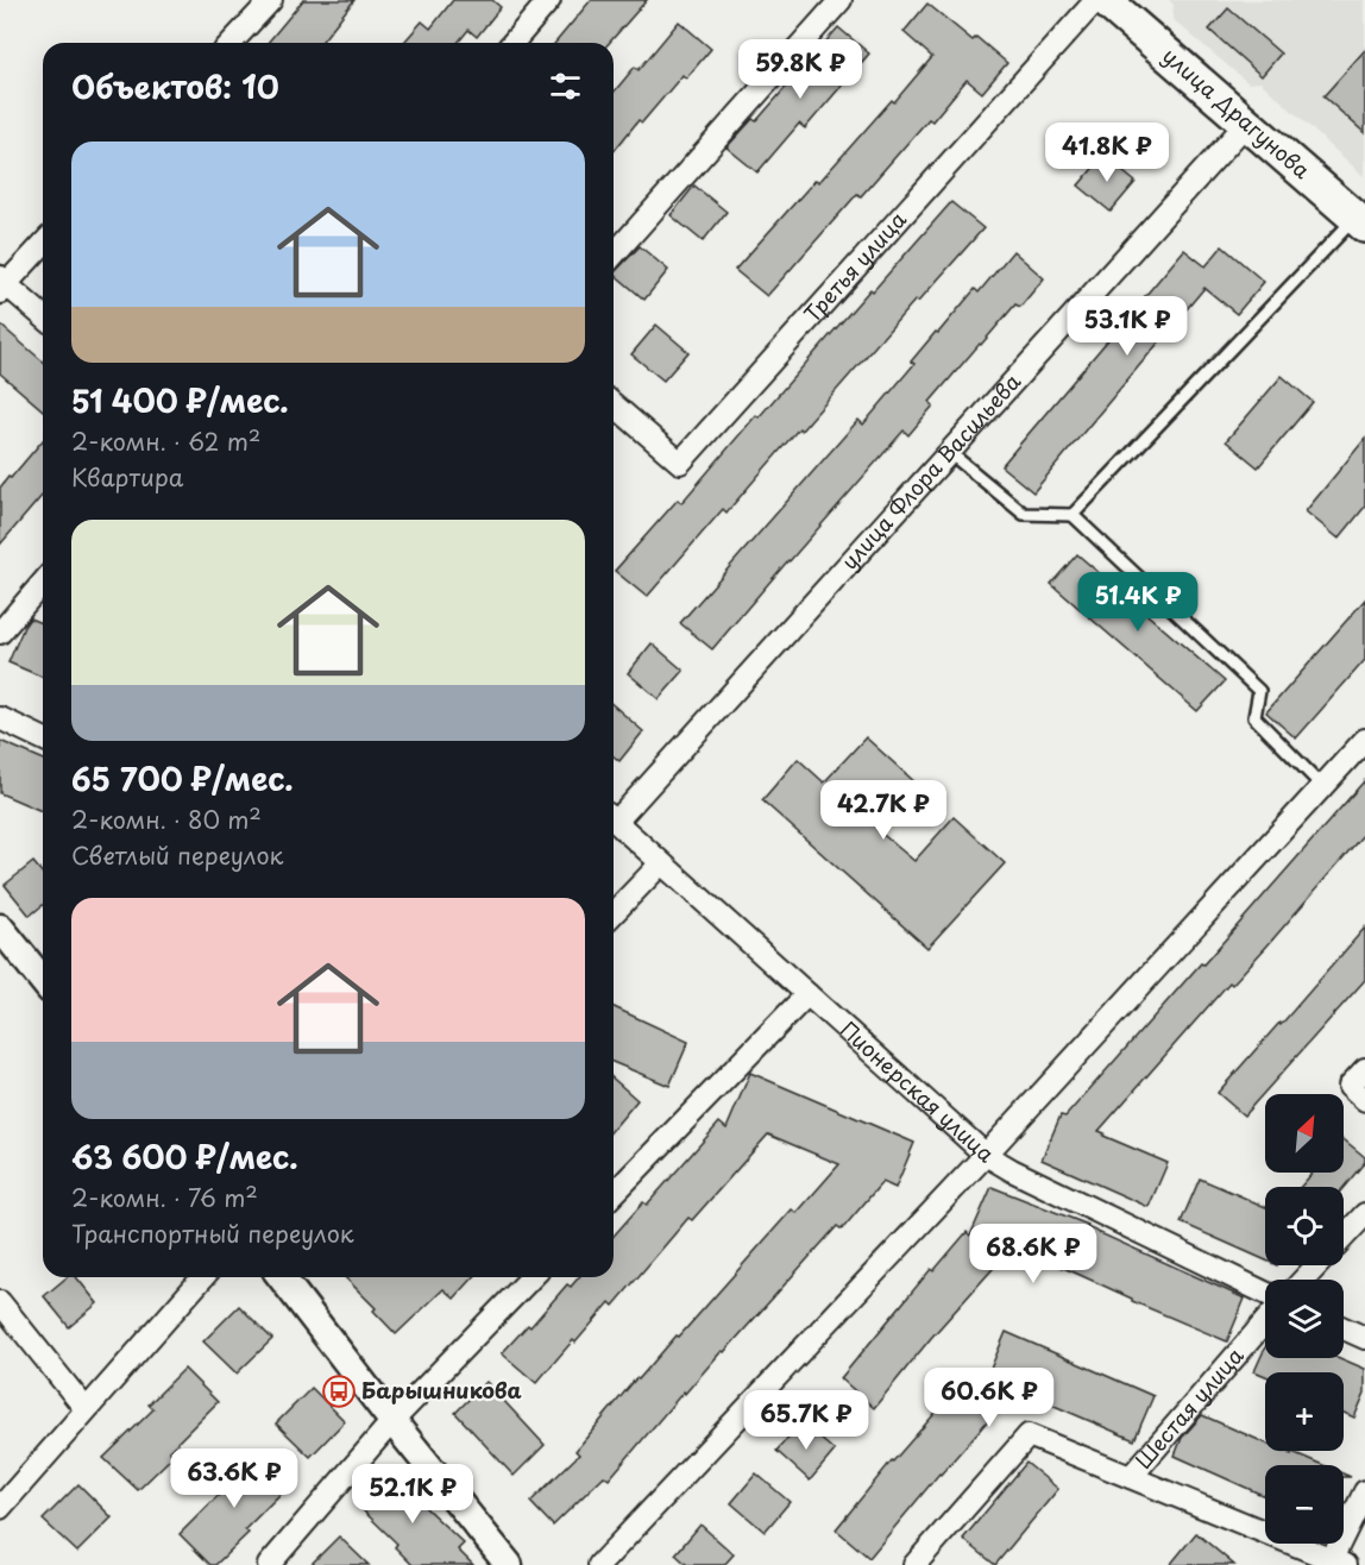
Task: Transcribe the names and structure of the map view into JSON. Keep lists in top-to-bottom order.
{
  "streets": {
    "main road": ["улица Драгунова"],
    "street": [
      "Третья улица",
      "улица Флора Васильева",
      "Пионерская улица",
      "Шестая улица"
    ]
  },
  "crossings": [
    ["улица Драгунова", "улица Флора Васильева"]
  ],
  "places": {
    "bus stop": ["Барышникова"]
  },
  "north": "top right",
  "page": {
    "price": [
      "59.8K ₽",
      "41.8K ₽",
      "53.1K ₽",
      "51.4K ₽",
      "42.7K ₽",
      "68.6K ₽",
      "60.6K ₽",
      "65.7K ₽",
      "63.6K ₽",
      "52.1K ₽"
    ],
    "heading": "Объектов: 10",
    "list": [
      {
        "name": "51 400 ₽/мес.",
        "note": "2-комн. · 62 m² · Квартира"
      },
      {
        "name": "65 700 ₽/мес.",
        "note": "2-комн. · 80 m² · Светлый переулок"
      },
      {
        "name": "63 600 ₽/мес.",
        "note": "2-комн. · 76 m² · Транспортный переулок"
      }
    ],
    "map_buttons": ["+", "−"]
  }
}
